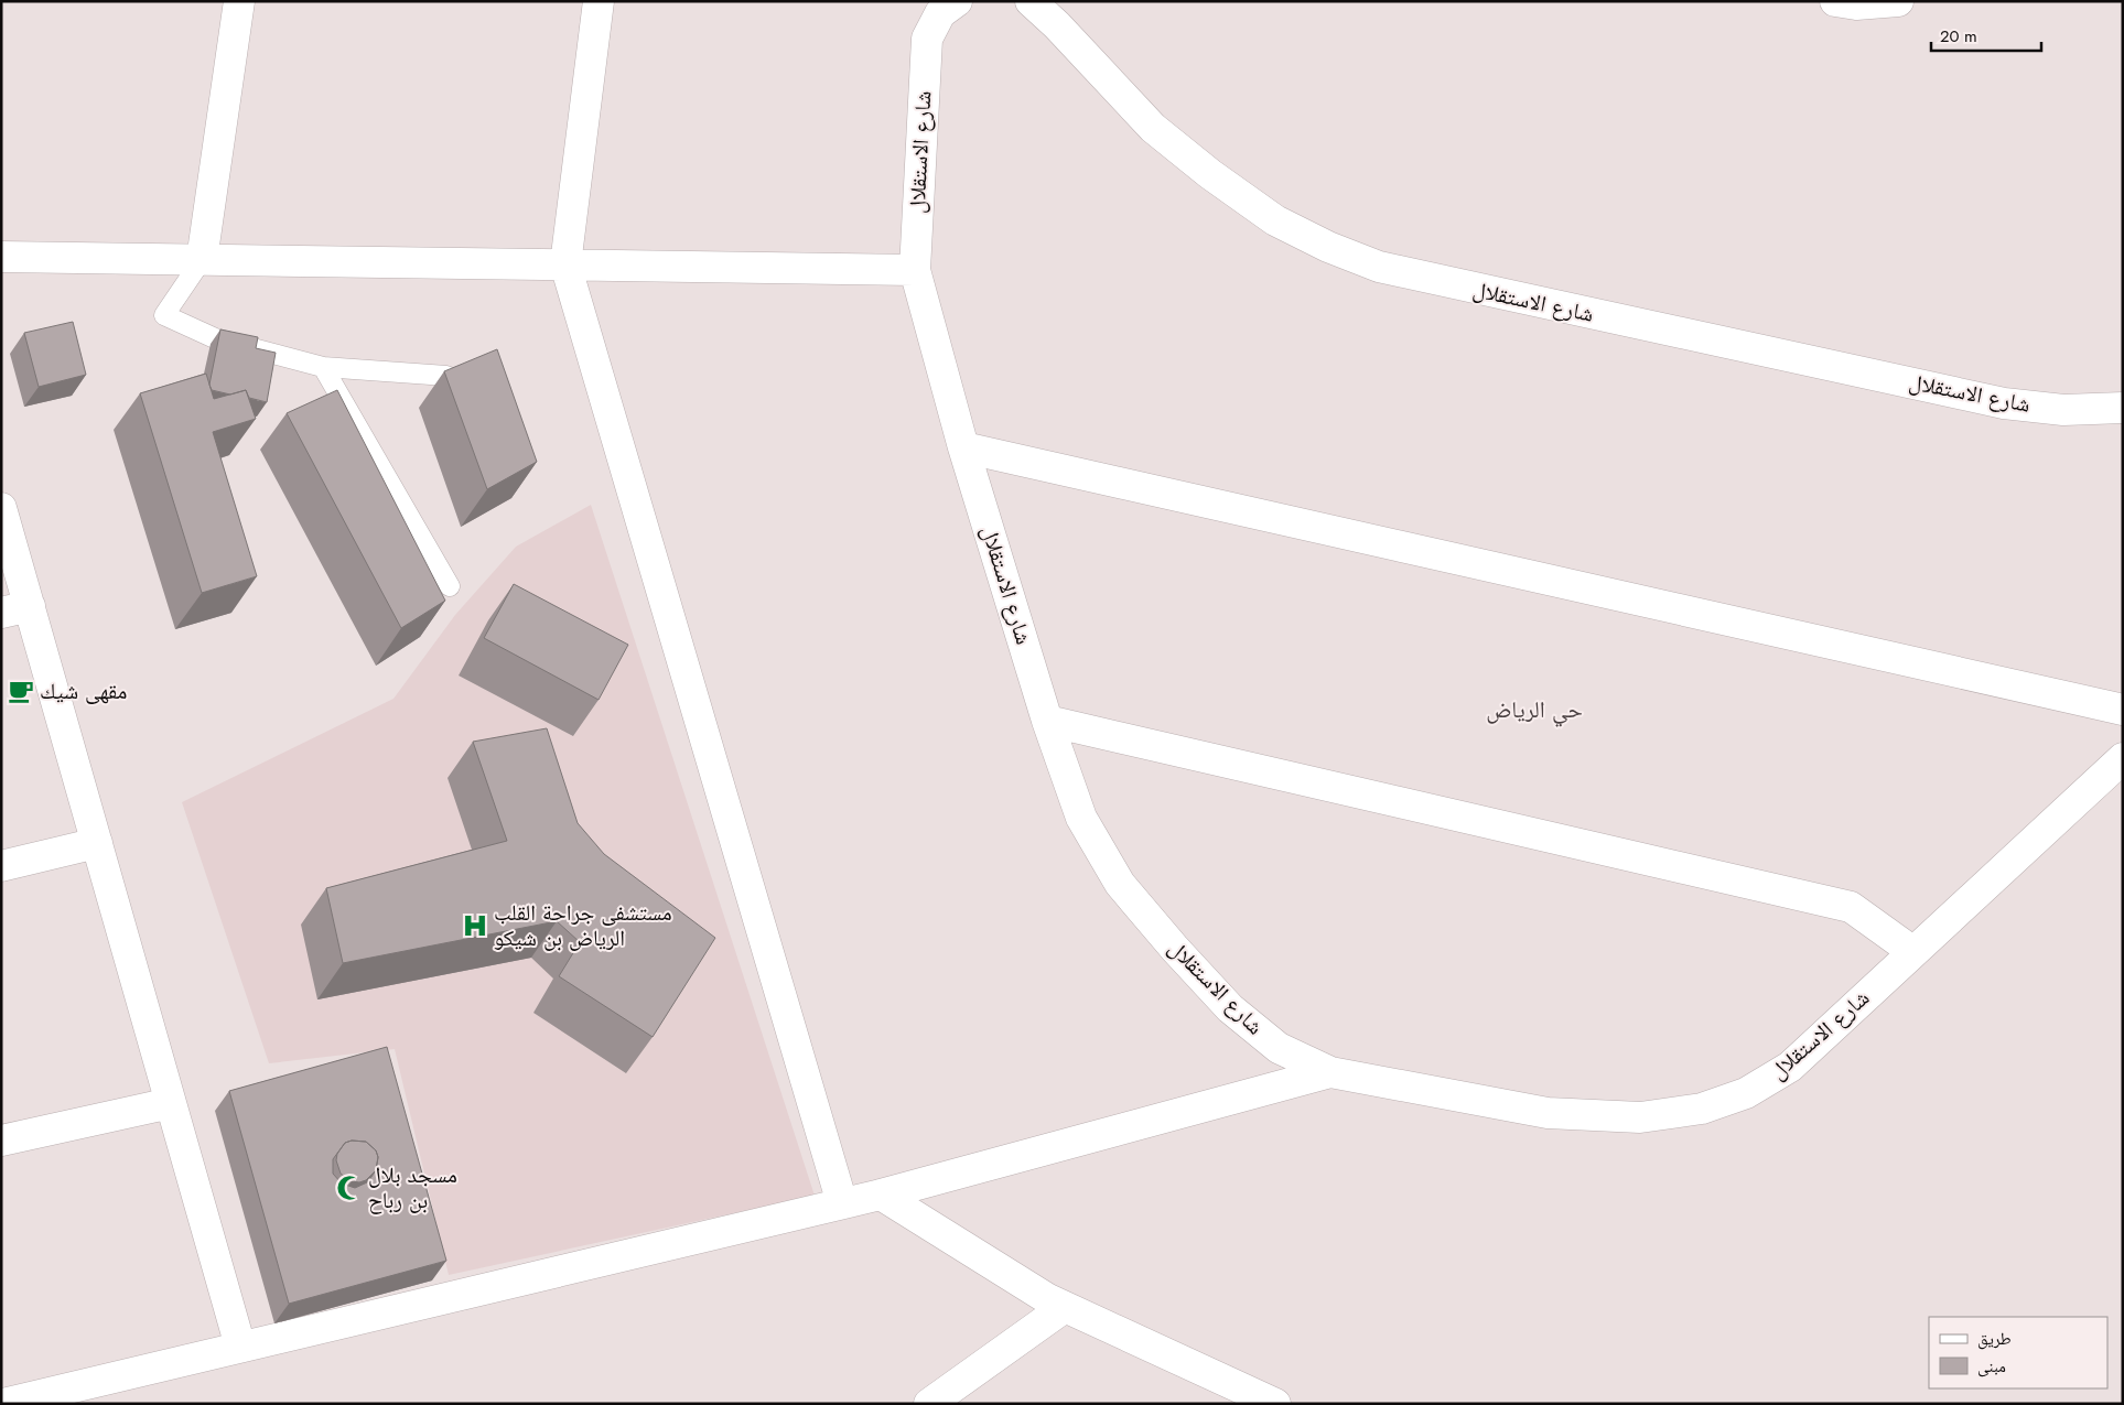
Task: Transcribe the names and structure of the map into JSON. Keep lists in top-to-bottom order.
{
  "streets": {
    "street": ["شارع الاستقلال"]
  },
  "districts": ["حي الرياض"],
  "places": {
    "cafe": ["مقهى شيك"],
    "hospital": ["مستشفى جراحة القلب الرياض بن شيكو"],
    "mosque": ["مسجد بلال بن رباح"]
  },
  "legend": ["طريق", "مبنى"],
  "scale_bar": "20 m"
}
